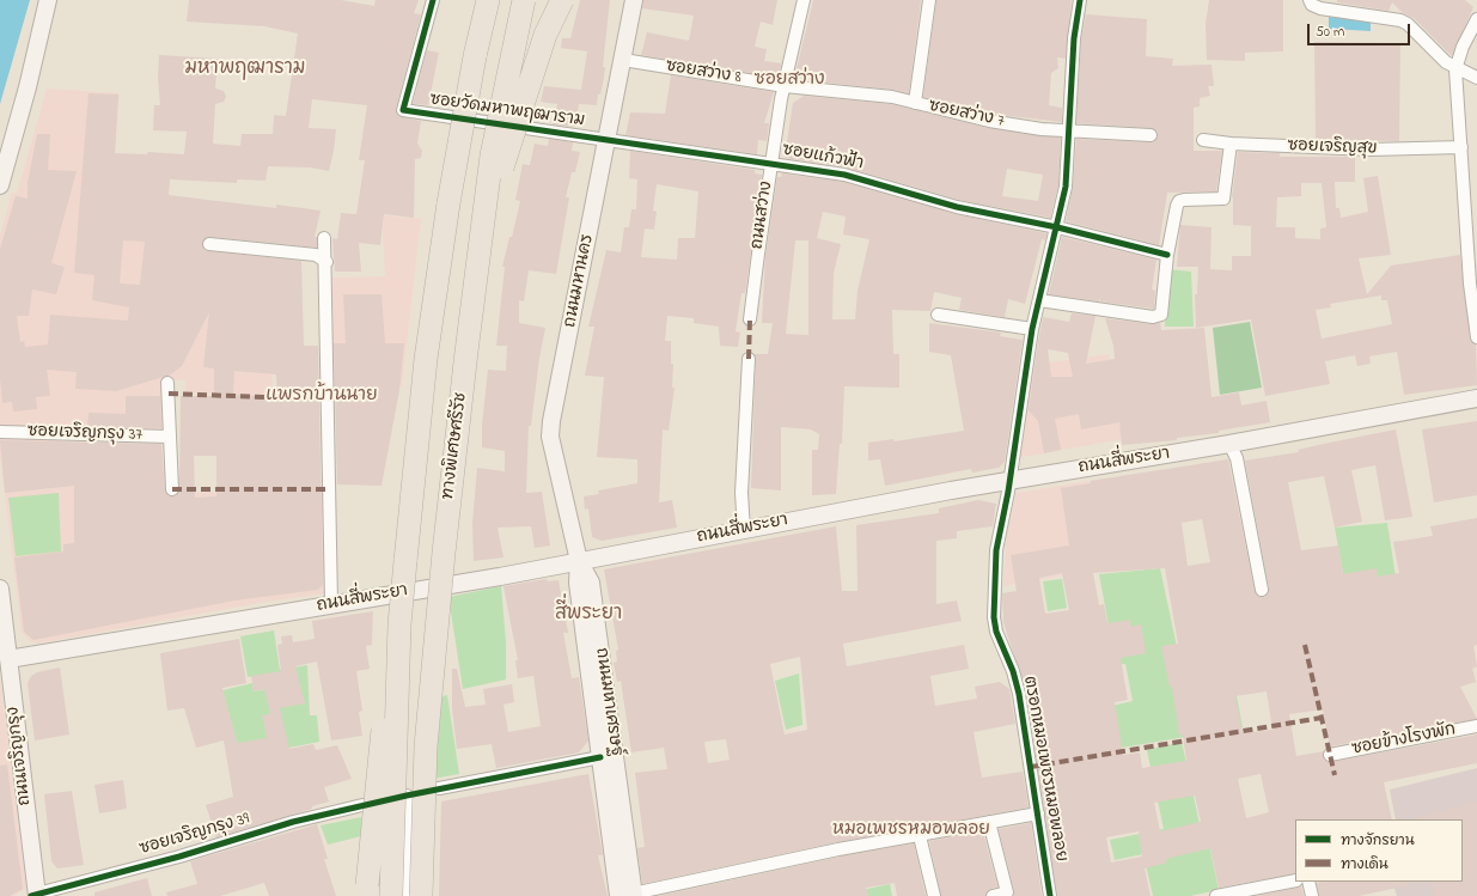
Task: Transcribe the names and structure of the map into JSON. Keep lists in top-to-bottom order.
{
  "streets": {
    "highway": ["ทางพิเศษศรีรัช"],
    "main road": [
      "ถนนมหานคร",
      "ถนนสี่พระยา",
      "ถนนมหาเศรษฐ์",
      "ถนนเจริญกรุง"
    ],
    "street": [
      "ซอยสว่าง 8",
      "ซอยวัดมหาพฤฒาราม",
      "ซอยสว่าง 7",
      "ซอยเจริญสุข",
      "ซอยแก้วฟ้า",
      "ถนนสว่าง",
      "ซอยเจริญกรุง 37",
      "ซอยข้างโรงพัก",
      "ตรอกหมอเพชรหมอพลอย",
      "ซอยเจริญกรุง 39"
    ]
  },
  "crossings": [
    ["ซอยสว่าง 8", "ซอยสว่าง 7"],
    ["ซอยสว่าง 8", "ถนนสว่าง"],
    ["ซอยสว่าง 8", "ถนนมหานคร"],
    ["ซอยวัดมหาพฤฒาราม", "ซอยแก้วฟ้า"],
    ["ซอยวัดมหาพฤฒาราม", "ถนนมหานคร"],
    ["ซอยสว่าง 7", "ถนนสว่าง"],
    ["ซอยแก้วฟ้า", "ถนนสว่าง"],
    ["ซอยแก้วฟ้า", "ถนนมหานคร"],
    ["ถนนมหานคร", "ถนนสี่พระยา"],
    ["ถนนมหานคร", "ถนนมหาเศรษฐ์"],
    ["ถนนสี่พระยา", "ถนนมหาเศรษฐ์"],
    ["ถนนสี่พระยา", "ถนนเจริญกรุง"],
    ["ถนนสี่พระยา", "ตรอกหมอเพชรหมอพลอย"],
    ["ถนนเจริญกรุง", "ซอยเจริญกรุง 39"]
  ],
  "districts": [
    "มหาพฤฒาราม",
    "ซอยสว่าง",
    "แพรกบ้านนาย",
    "สี่พระยา",
    "หมอเพชรหมอพลอย"
  ],
  "legend": ["ทางจักรยาน", "ทางเดิน"],
  "scale_bar": "50 m"
}
